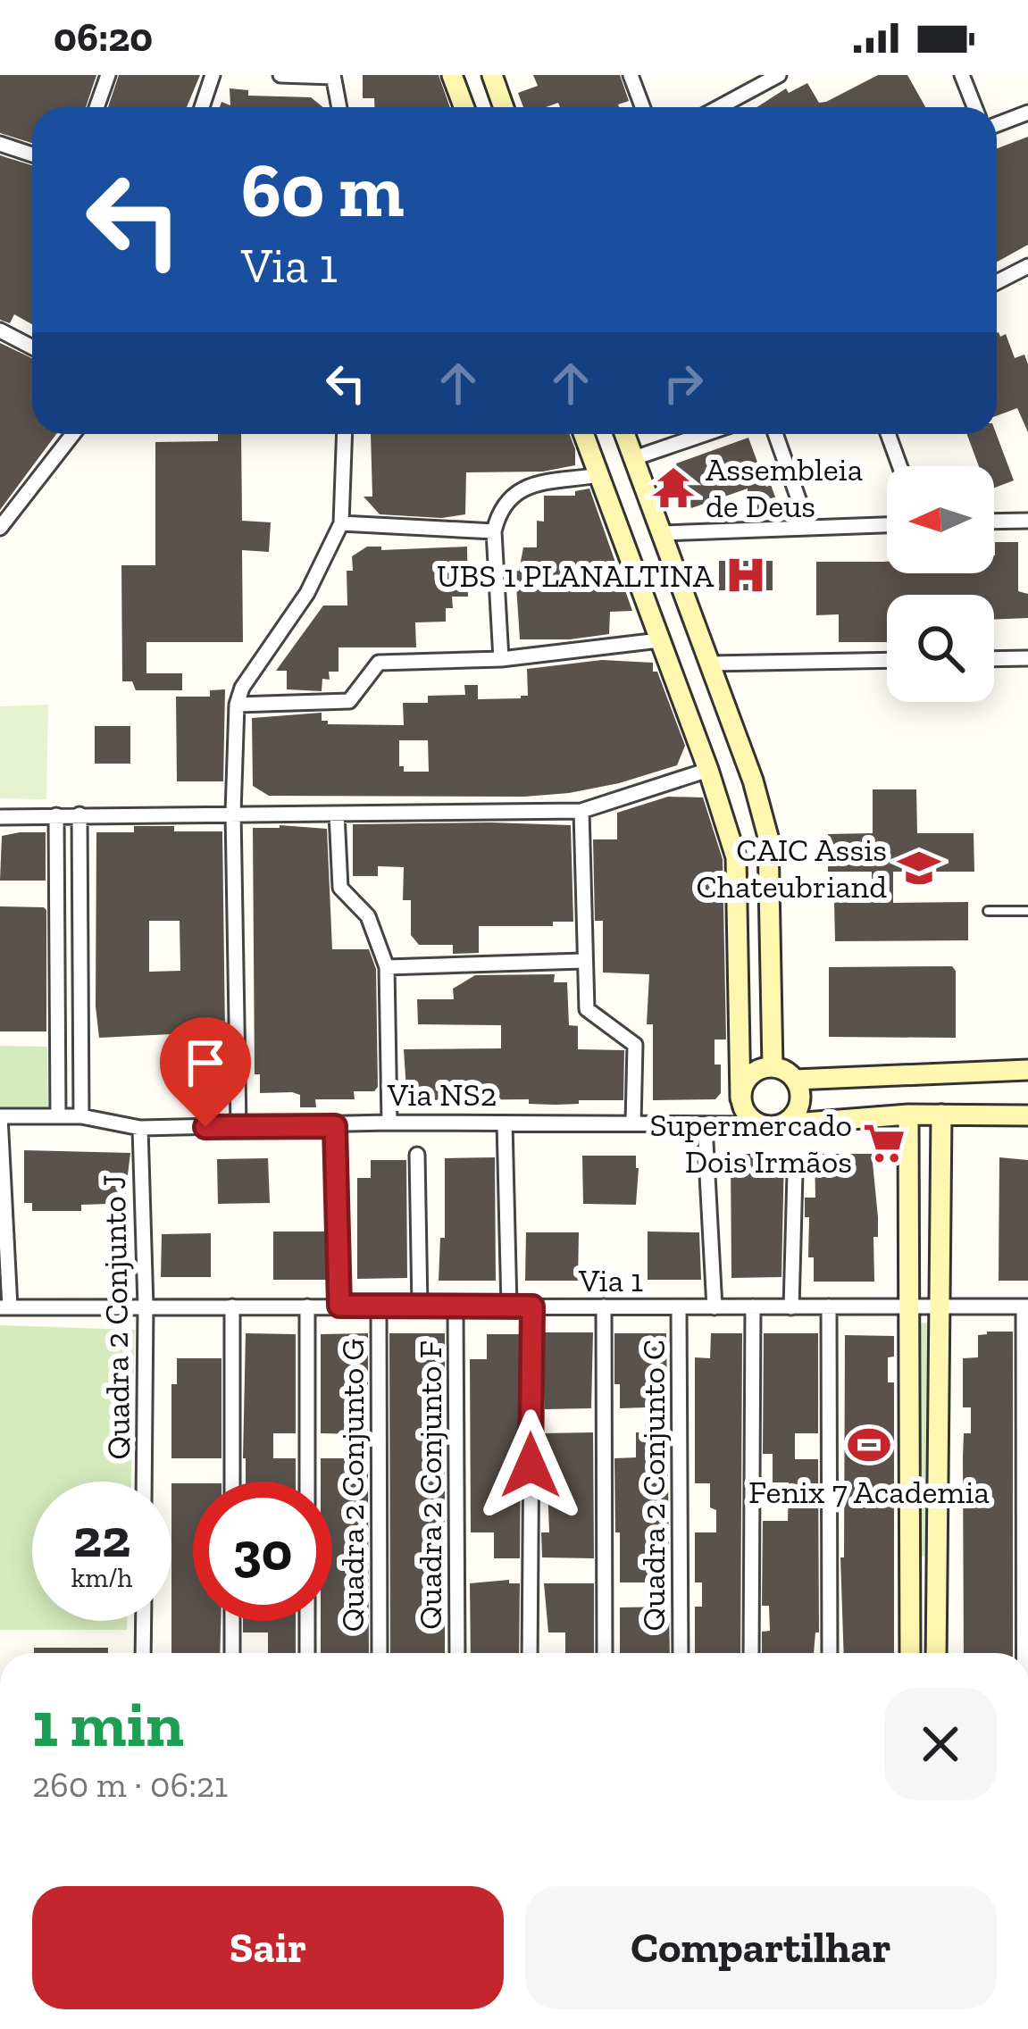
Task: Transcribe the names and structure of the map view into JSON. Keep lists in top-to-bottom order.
{
  "streets": {
    "street": [
      "Via NS2",
      "Via 1",
      "Quadra 2 Conjunto J",
      "Quadra 2 Conjunto G",
      "Quadra 2 Conjunto F",
      "Quadra 2 Conjunto C"
    ]
  },
  "crossings": [
    ["Via NS2", "Quadra 2 Conjunto J"],
    ["Via 1", "Quadra 2 Conjunto J"],
    ["Via 1", "Quadra 2 Conjunto G"],
    ["Via 1", "Quadra 2 Conjunto F"],
    ["Via 1", "Quadra 2 Conjunto C"]
  ],
  "places": {
    "temple": ["Assembleia de Deus"],
    "hospital": ["UBS 1 PLANALTINA"],
    "school or university": ["CAIC Assis Chateubriand"],
    "supermarket": ["Supermercado Dois Irmãos"],
    "sports": ["Fenix 7 Academia"]
  },
  "north": "left",
  "page": {
    "status": "06:20",
    "turn": ["60 m", "Via 1"],
    "speed": "22 km/h",
    "limit": "30",
    "heading": ["1 min", "260 m · 06:21"],
    "buttons": ["Sair", "Compartilhar"]
  }
}
